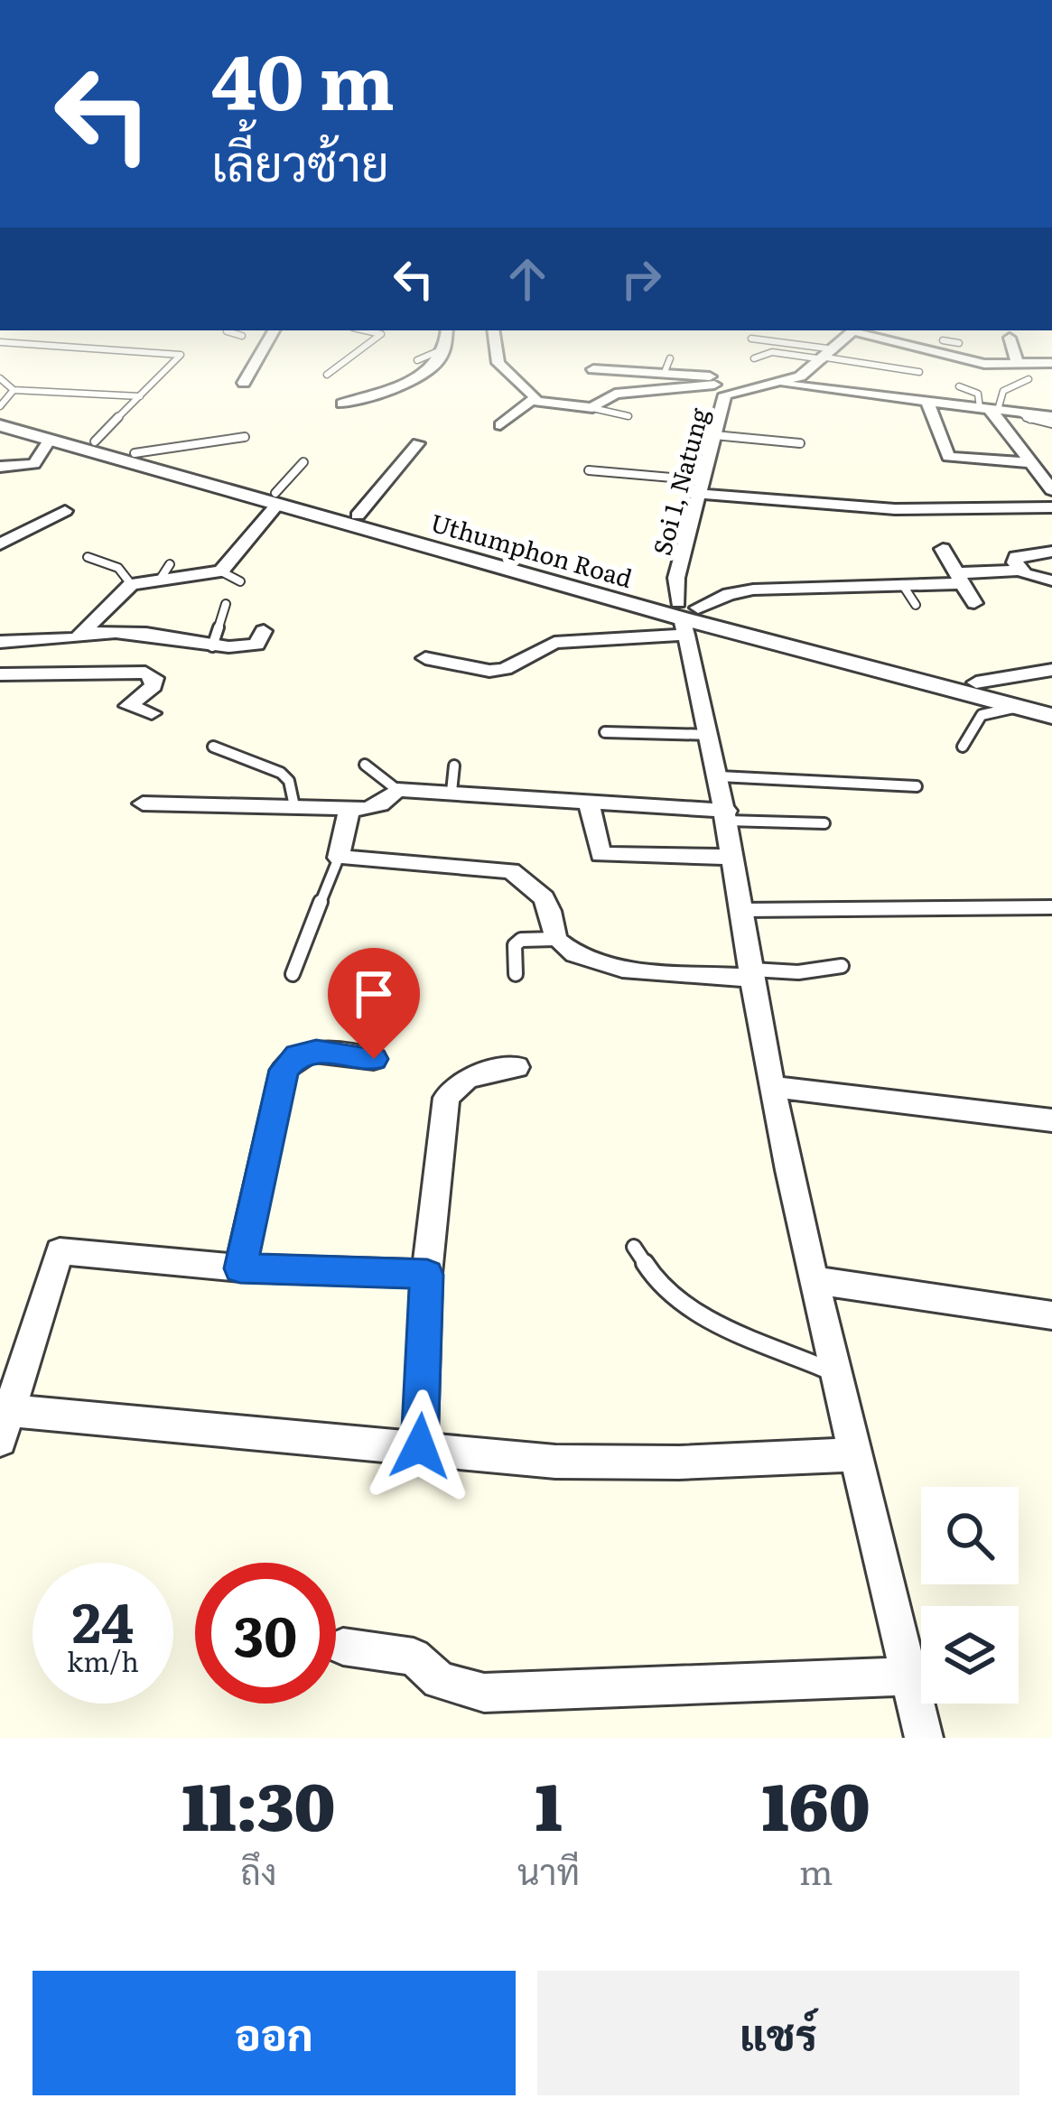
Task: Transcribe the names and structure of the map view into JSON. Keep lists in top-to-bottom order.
{
  "streets": {
    "street": ["Soi 1, Natung", "Uthumphon Road"]
  },
  "crossings": [
    ["Soi 1, Natung", "Uthumphon Road"]
  ],
  "page": {
    "turn": ["40 m", "เลี้ยวซ้าย"],
    "speed": "24 km/h",
    "limit": "30",
    "eta": [
      "11:30",
      "ถึง",
      "1",
      "นาที",
      "160",
      "m"
    ],
    "buttons": ["ออก", "แชร์"]
  }
}
